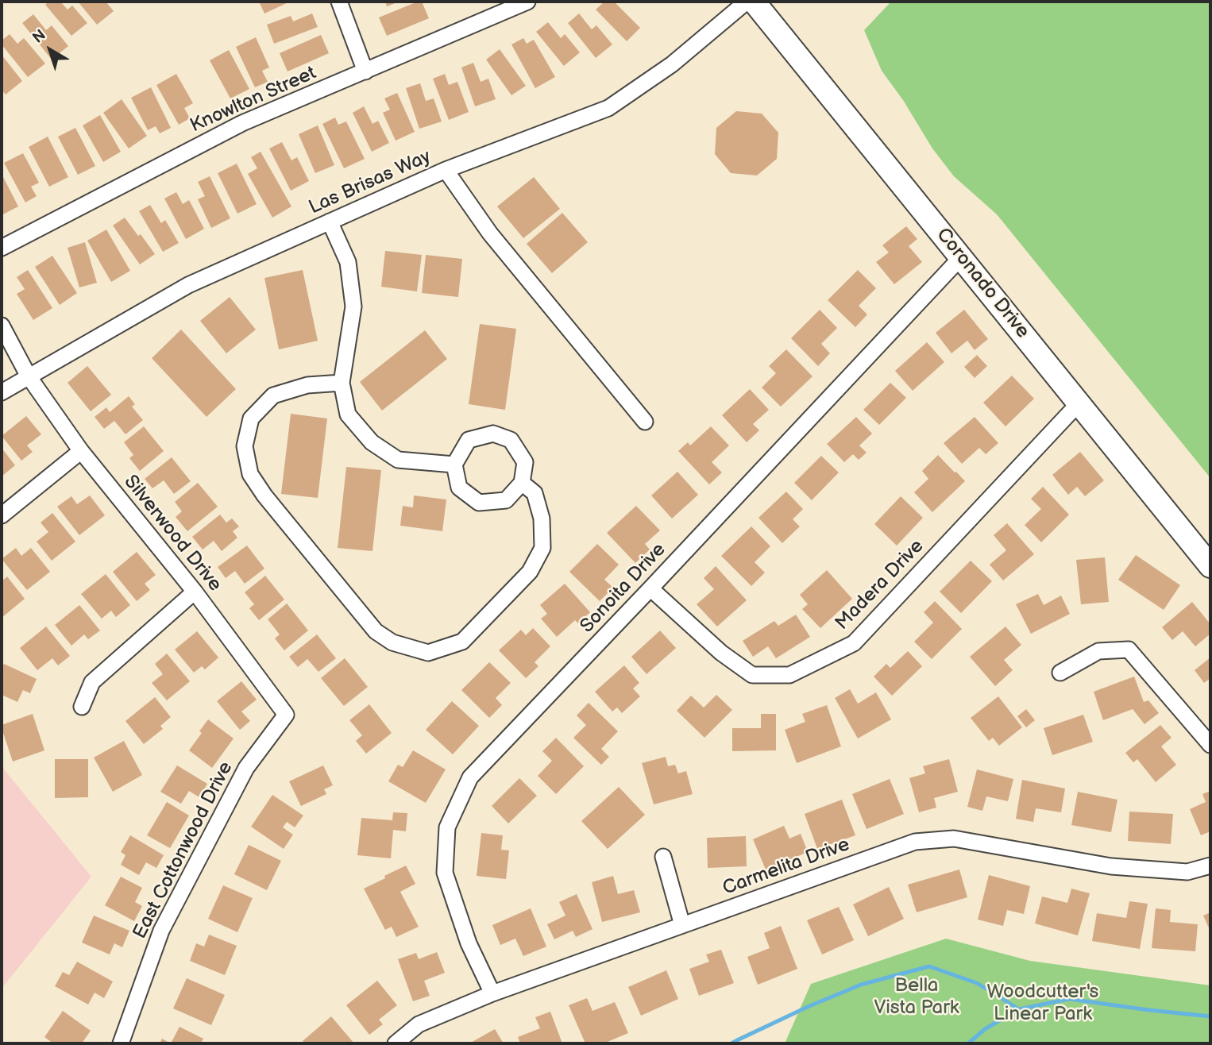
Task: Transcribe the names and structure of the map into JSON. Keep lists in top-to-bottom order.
{
  "streets": {
    "street": [
      "Knowlton Street",
      "Las Brisas Way",
      "Coronado Drive",
      "Silverwood Drive",
      "Madera Drive",
      "Sonoita Drive",
      "East Cottonwood Drive",
      "Carmelita Drive"
    ]
  },
  "crossings": [
    ["Las Brisas Way", "Silverwood Drive"],
    ["Coronado Drive", "Madera Drive"],
    ["Coronado Drive", "Sonoita Drive"],
    ["Silverwood Drive", "East Cottonwood Drive"],
    ["Madera Drive", "Sonoita Drive"],
    ["Sonoita Drive", "Carmelita Drive"]
  ],
  "parks": ["Bella Vista Park", "Woodcutter's Linear Park"],
  "north": "top left"
}
